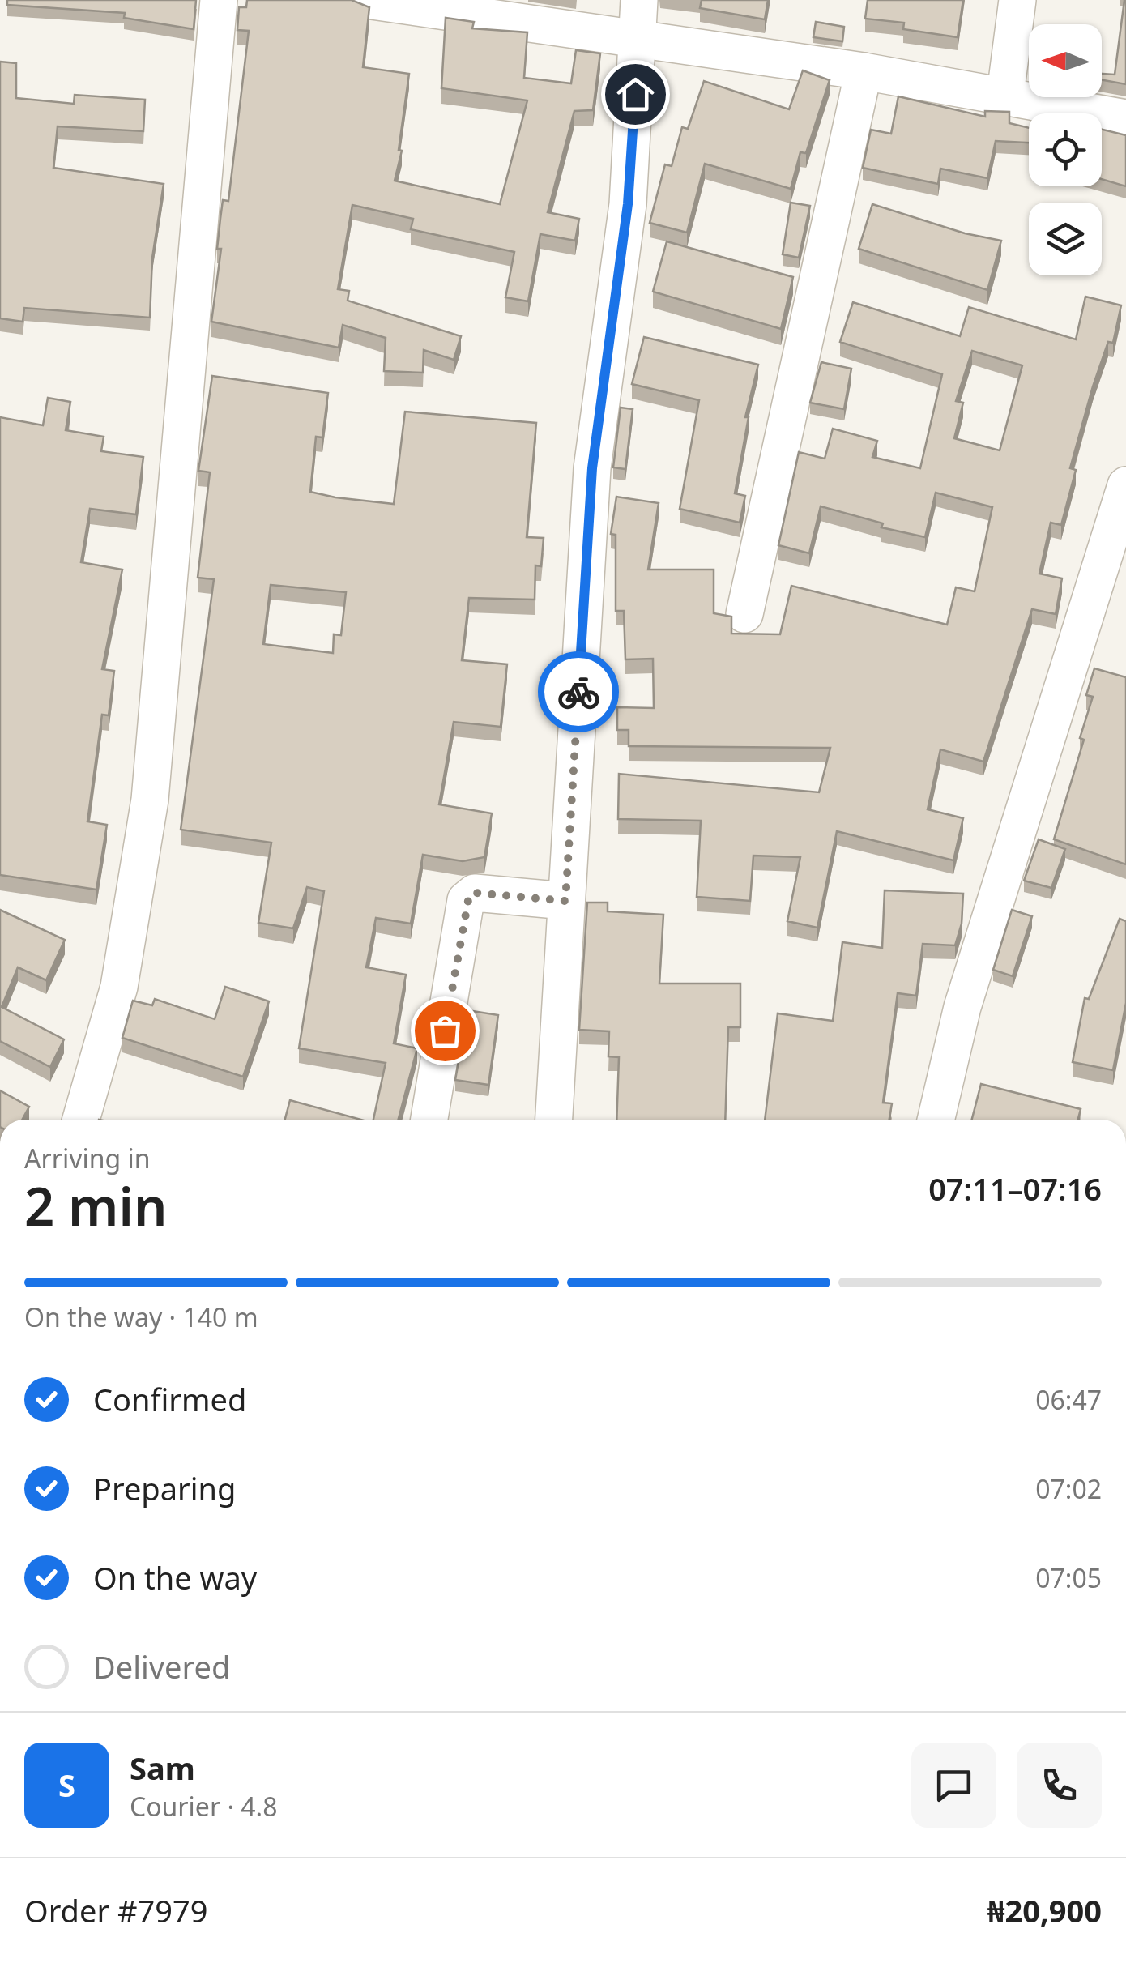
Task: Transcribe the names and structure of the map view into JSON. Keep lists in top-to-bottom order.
{
  "north": "left",
  "page": {
    "heading": ["2 min", "Arriving in", "07:11–07:16"],
    "panel": [
      "Sam",
      "Courier · 4.8",
      "Order #7979",
      "₦20,900"
    ],
    "bar": "On the way · 140 m",
    "list": [
      ["Confirmed", "06:47"],
      ["Preparing", "07:02"],
      ["On the way", "07:05"],
      "Delivered"
    ],
    "round": "S"
  }
}
